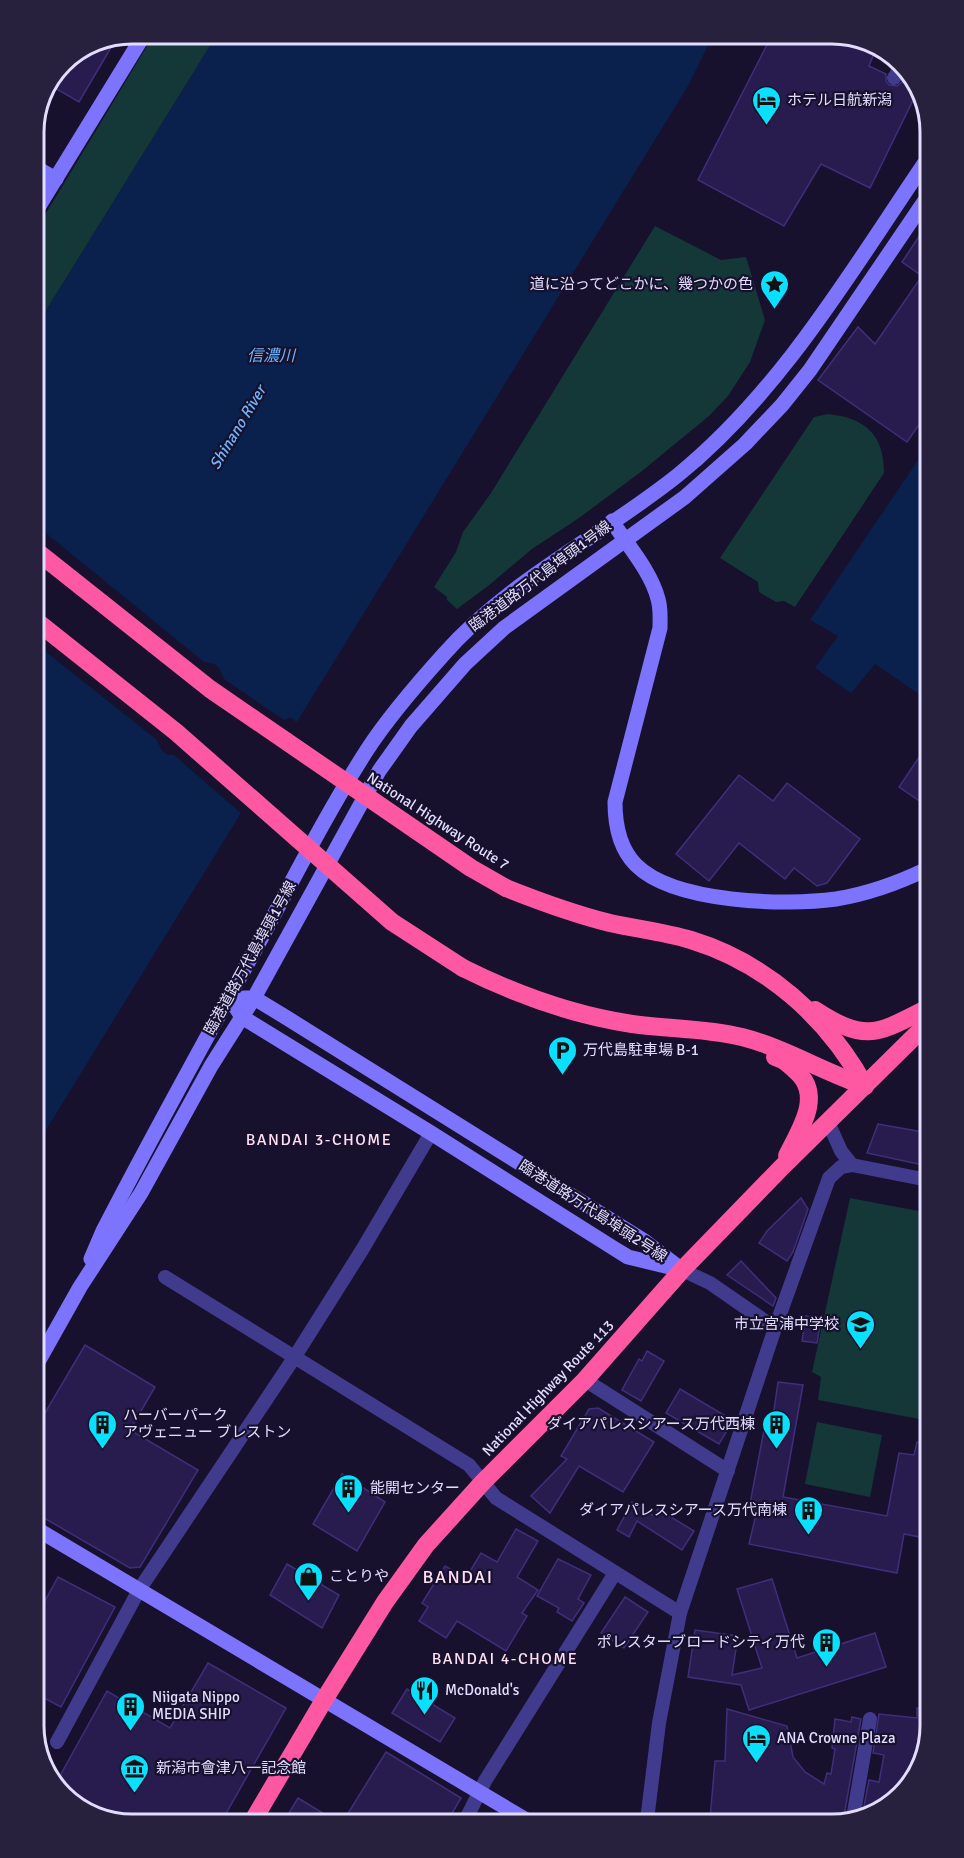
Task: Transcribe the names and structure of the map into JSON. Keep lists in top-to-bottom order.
{
  "streets": {
    "highway": ["National Highway Route 7", "National Highway Route 113"],
    "street": ["臨港道路万代島埠頭1号線", "臨港道路万代島埠頭2号線"]
  },
  "crossings": [
    ["臨港道路万代島埠頭1号線", "臨港道路万代島埠頭2号線"],
    ["National Highway Route 7", "National Highway Route 113"],
    ["臨港道路万代島埠頭2号線", "National Highway Route 113"]
  ],
  "districts": ["BANDAI 3-CHOME", "BANDAI", "BANDAI 4-CHOME"],
  "water": ["信濃川", "Shinano River"],
  "places": {
    "hotel": ["ホテル日航新潟", "ANA Crowne Plaza"],
    "place": ["道に沿ってどこかに、幾つかの色"],
    "parking": ["万代島駐車場 B-1"],
    "school or university": ["市立宮浦中学校"],
    "building": [
      "ハーバーパーク アヴェニュー ブレストン",
      "ダイアパレスシアース万代西棟",
      "能開センター",
      "ダイアパレスシアース万代南棟",
      "ポレスターブロードシティ万代",
      "Niigata Nippo MEDIA SHIP"
    ],
    "shop": ["ことりや"],
    "restaurant": ["McDonald's"],
    "museum": ["新潟市會津八一記念館"]
  }
}
